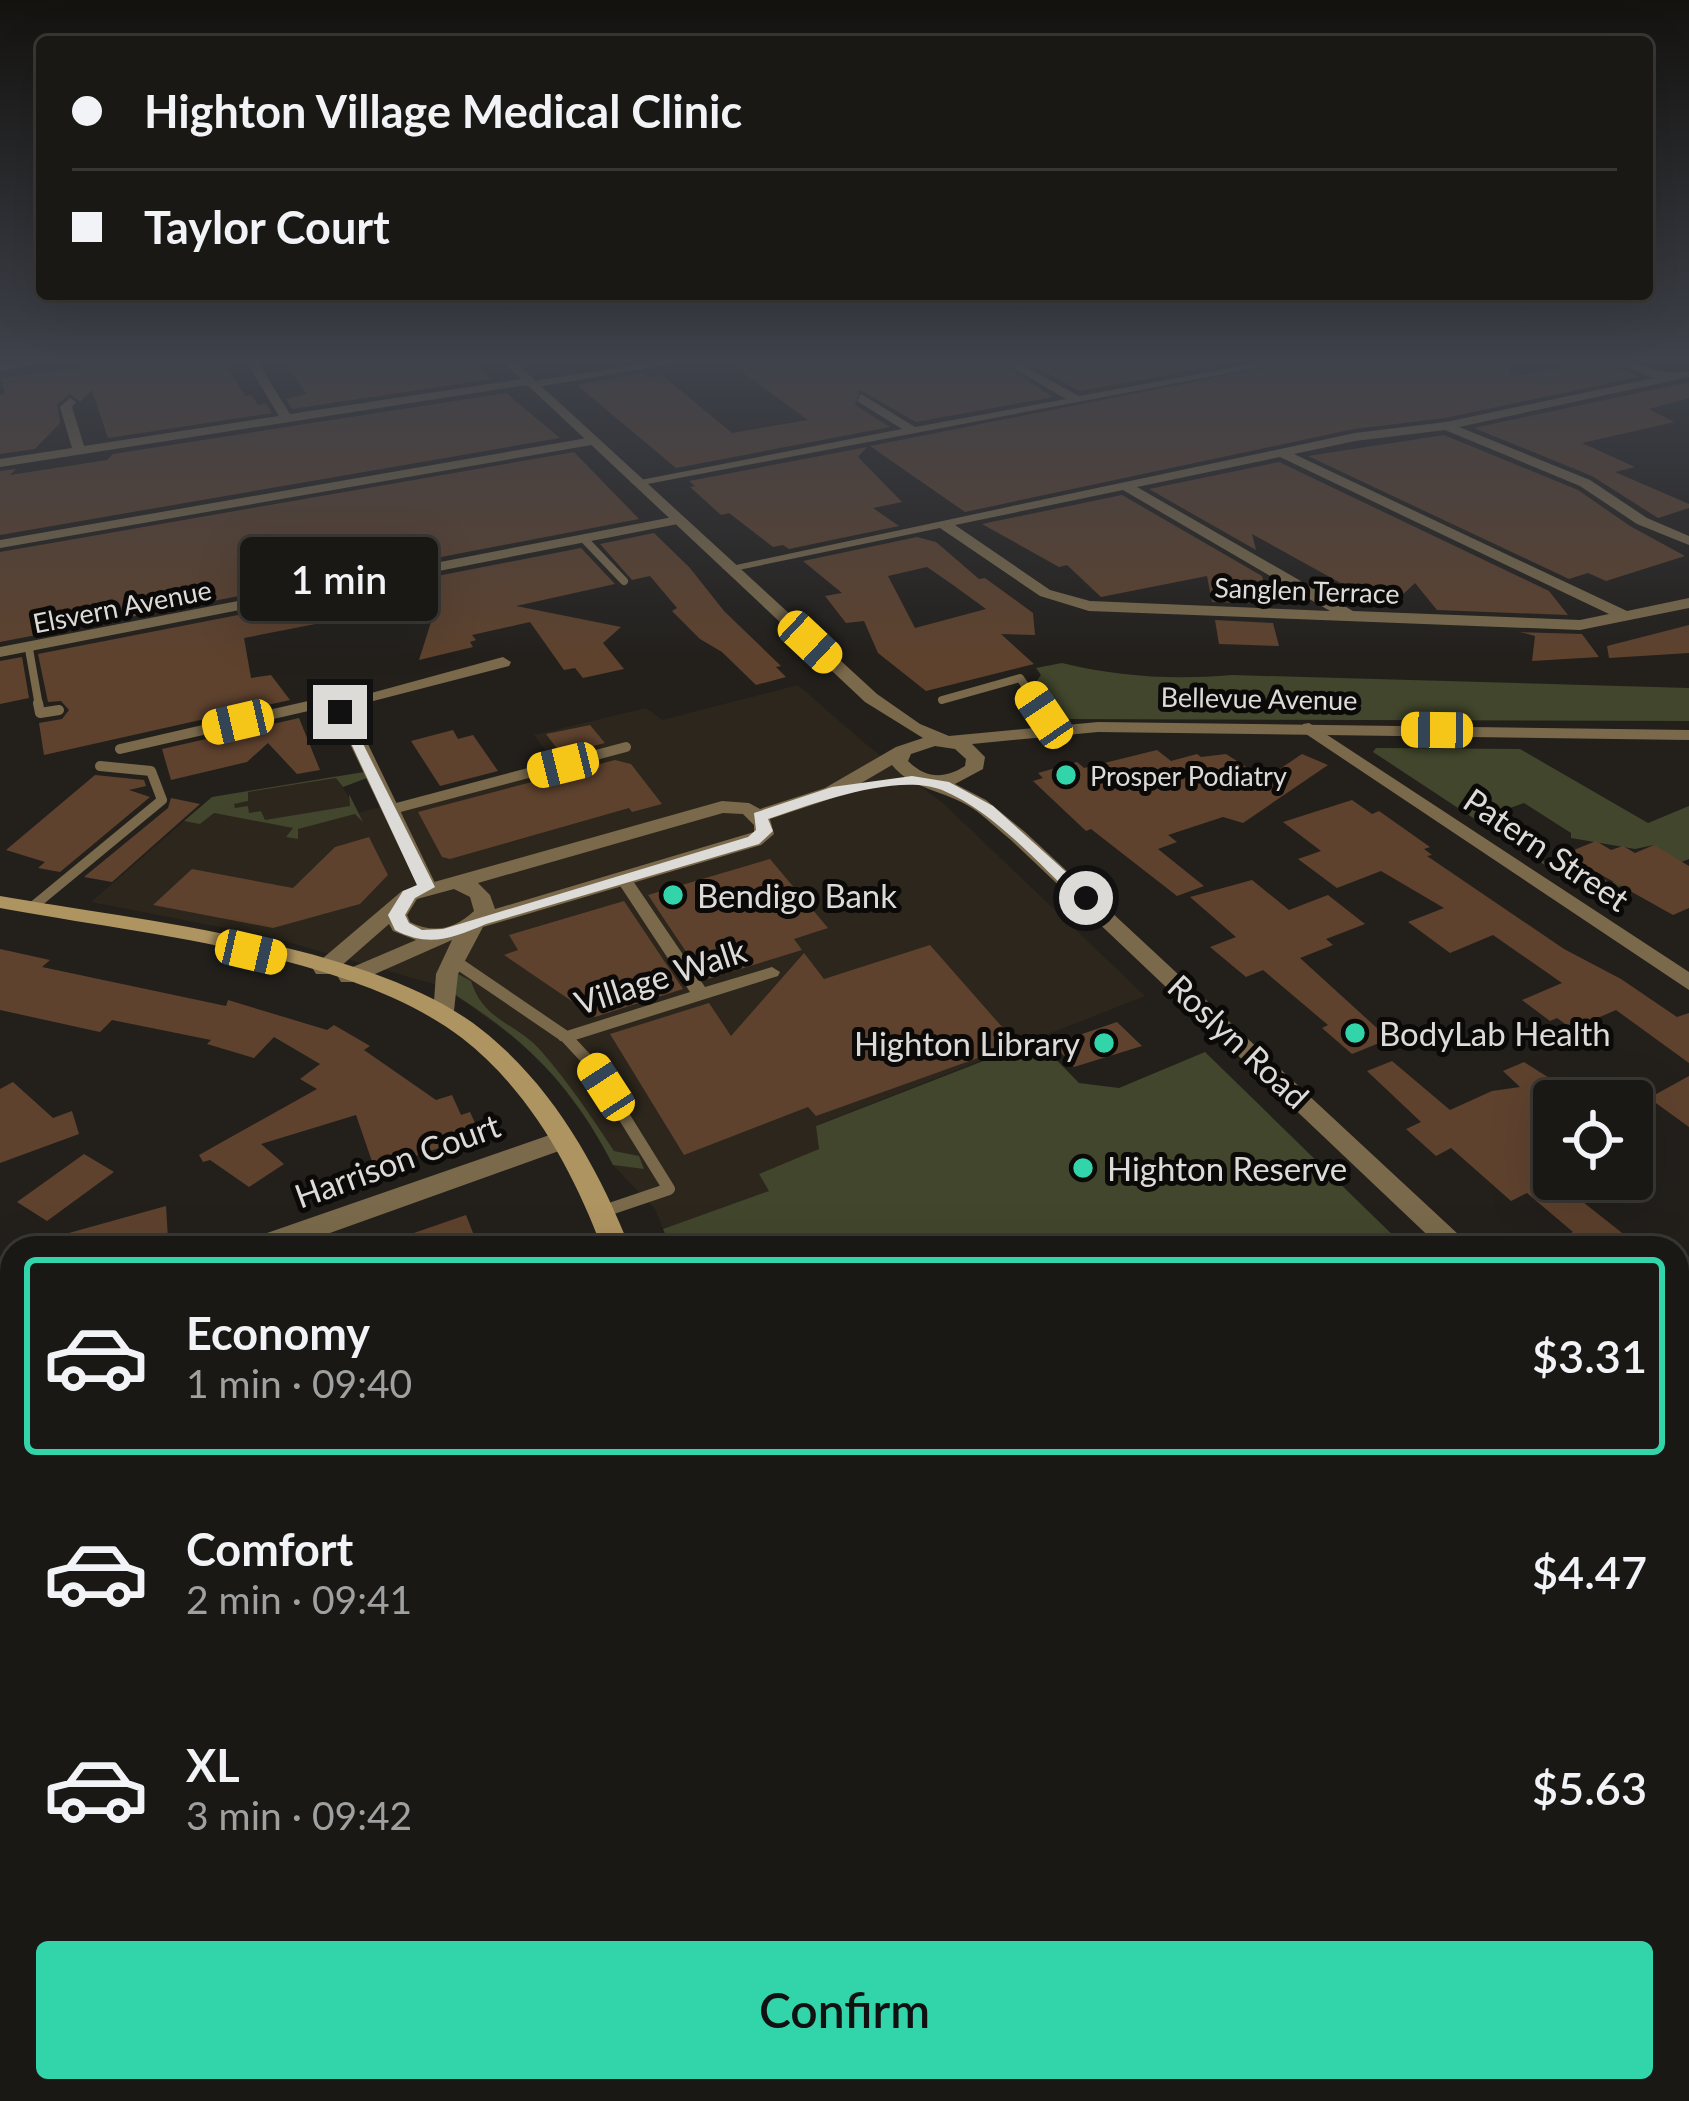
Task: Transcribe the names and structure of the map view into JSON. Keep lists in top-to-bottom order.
{
  "streets": {
    "street": [
      "Sanglen Terrace",
      "Elsvern Avenue",
      "Bellevue Avenue",
      "Patern Street",
      "Village Walk",
      "Roslyn Road",
      "Harrison Court"
    ]
  },
  "crossings": [
    ["Elsvern Avenue", "Roslyn Road"],
    ["Bellevue Avenue", "Patern Street"],
    ["Bellevue Avenue", "Roslyn Road"]
  ],
  "places": [
    "Prosper Podiatry",
    "Bendigo Bank",
    "BodyLab Health",
    "Highton Library",
    "Highton Reserve"
  ],
  "page": {
    "banner": ["Highton Village Medical Clinic", "Taylor Court"],
    "bubble": "1 min",
    "list": [
      {
        "name": "Economy",
        "note": "1 min · 09:40",
        "value": "$3.31"
      },
      {
        "name": "Comfort",
        "note": "2 min · 09:41",
        "value": "$4.47"
      },
      {
        "name": "XL",
        "note": "3 min · 09:42",
        "value": "$5.63"
      }
    ],
    "buttons": "Confirm"
  }
}
